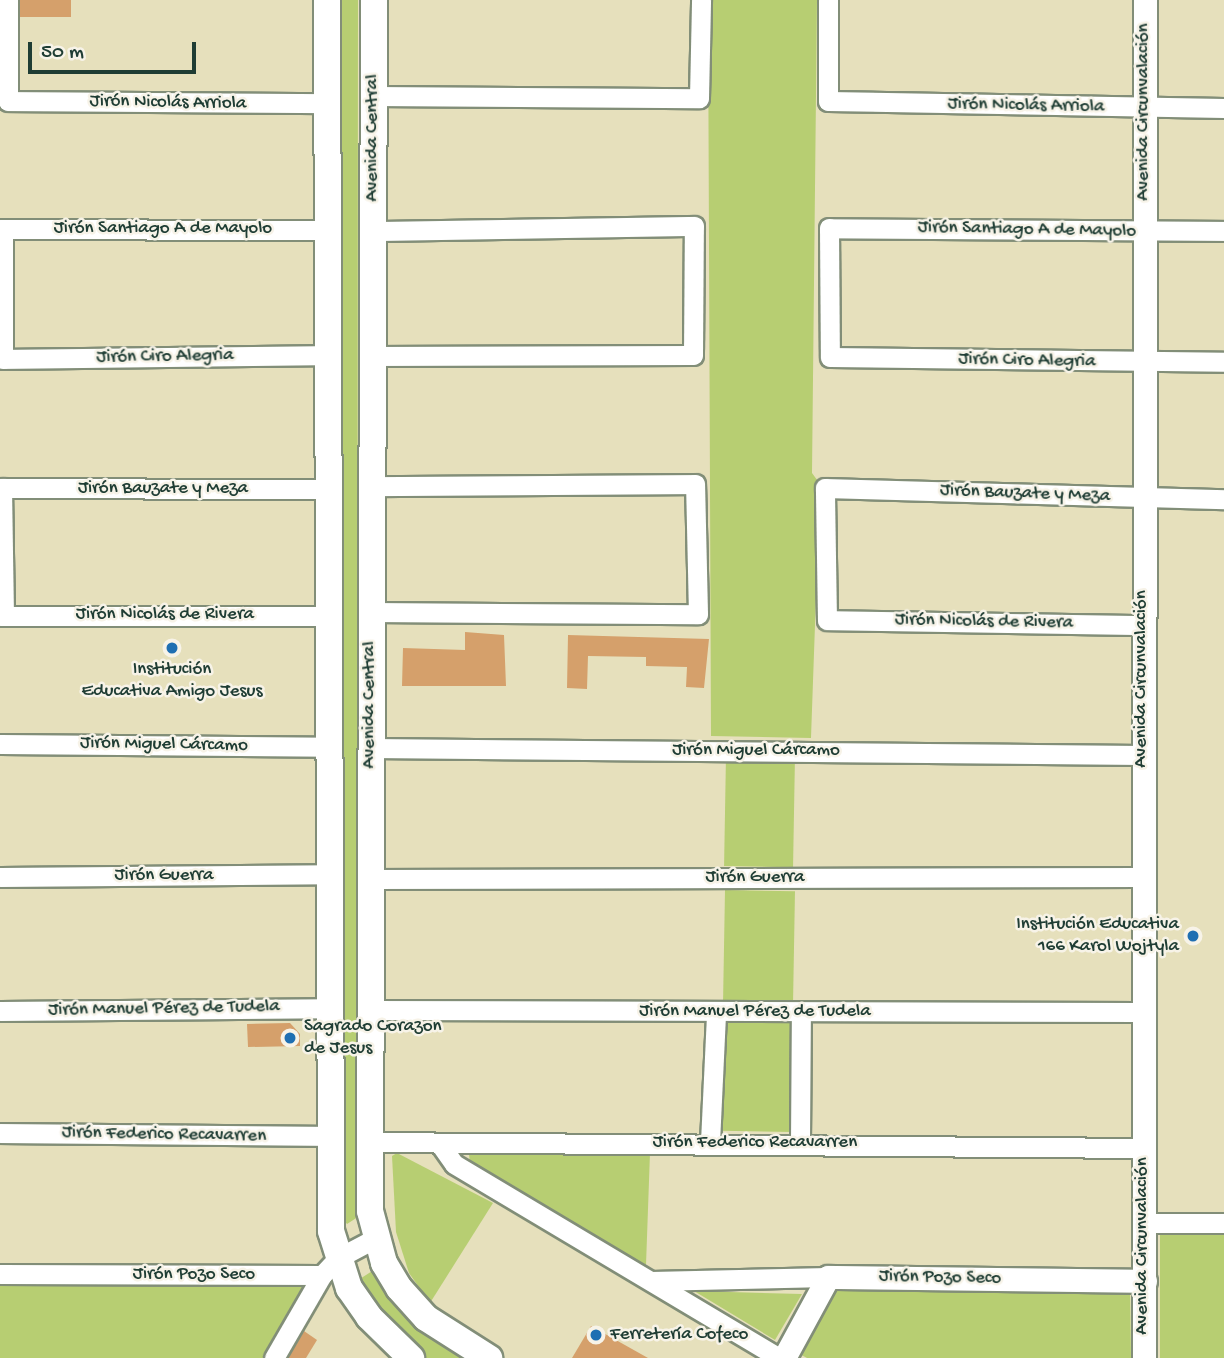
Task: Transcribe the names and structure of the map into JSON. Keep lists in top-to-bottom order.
{
  "streets": {
    "main road": ["Avenida Central"],
    "street": [
      "Jirón Nicolás Arriola",
      "Avenida Circunvalación",
      "Jirón Santiago A de Mayolo",
      "Jirón Ciro Alegria",
      "Jirón Bauzate y Meza",
      "Jirón Nicolás de Rivera",
      "Jirón Miguel Cárcamo",
      "Jirón Guerra",
      "Jirón Manuel Pérez de Tudela",
      "Jirón Federico Recavarren",
      "Jirón Pozo Seco"
    ]
  },
  "crossings": [
    ["Jirón Nicolás Arriola", "Avenida Circunvalación"],
    ["Avenida Circunvalación", "Jirón Santiago A de Mayolo"],
    ["Avenida Circunvalación", "Jirón Ciro Alegria"],
    ["Avenida Circunvalación", "Jirón Bauzate y Meza"],
    ["Avenida Circunvalación", "Jirón Nicolás de Rivera"],
    ["Avenida Circunvalación", "Jirón Miguel Cárcamo"],
    ["Avenida Circunvalación", "Jirón Guerra"],
    ["Avenida Circunvalación", "Jirón Manuel Pérez de Tudela"],
    ["Avenida Circunvalación", "Jirón Federico Recavarren"],
    ["Avenida Circunvalación", "Jirón Pozo Seco"],
    ["Avenida Central", "Jirón Miguel Cárcamo"],
    ["Avenida Central", "Jirón Guerra"],
    ["Avenida Central", "Jirón Manuel Pérez de Tudela"],
    ["Avenida Central", "Jirón Federico Recavarren"],
    ["Avenida Central", "Jirón Pozo Seco"],
    ["Jirón Santiago A de Mayolo", "Jirón Ciro Alegria"],
    ["Jirón Bauzate y Meza", "Jirón Nicolás de Rivera"]
  ],
  "places": [
    "Institución Educativa Amigo Jesus",
    "Institución Educativa 166 Karol Wojtyla",
    "Sagrado Corazon de Jesus",
    "Ferretería Cofeco"
  ],
  "scale_bar": "50 m"
}
